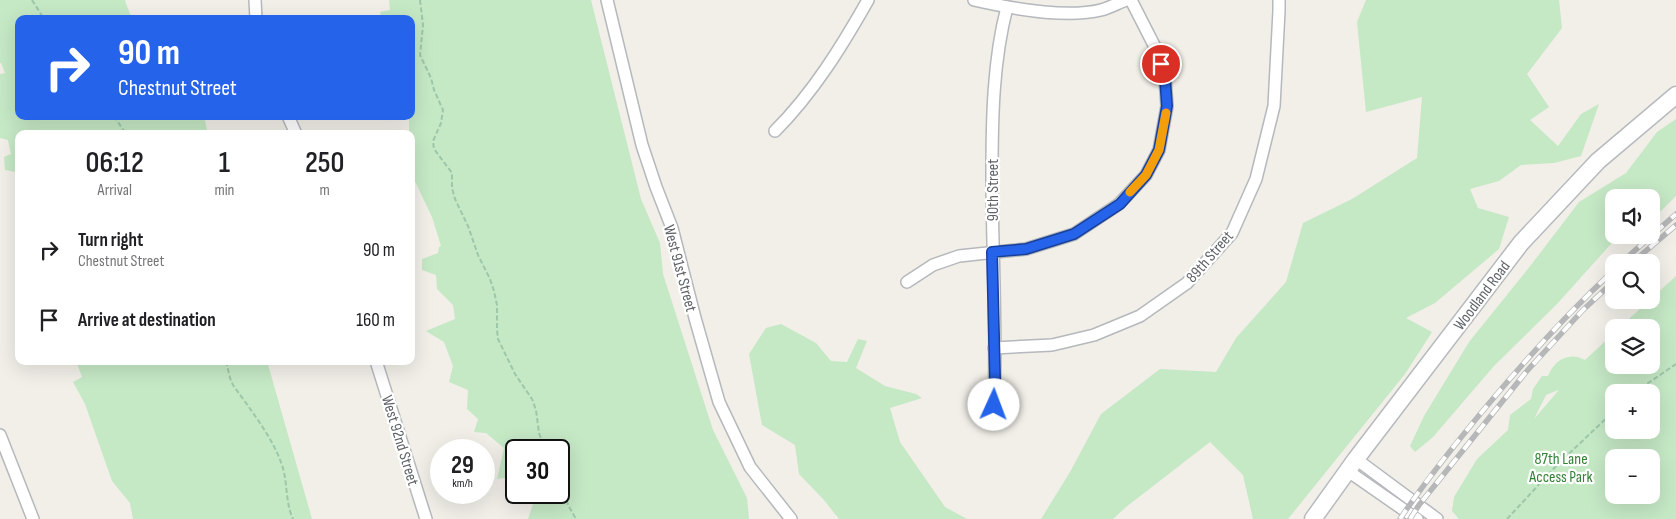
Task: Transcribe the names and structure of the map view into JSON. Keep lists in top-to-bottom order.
{
  "streets": {
    "main road": ["Woodland Road"],
    "street": [
      "90th Street",
      "89th Street",
      "West 91st Street",
      "West 92nd Street"
    ]
  },
  "crossings": [
    ["90th Street", "89th Street"]
  ],
  "parks": ["87th Lane Access Park"],
  "page": {
    "turn": ["90 m", "Chestnut Street"],
    "eta": [
      "06:12",
      "Arrival",
      "1",
      "min",
      "250",
      "m"
    ],
    "map_buttons": ["+", "−"],
    "list": [
      {
        "name": "Turn right",
        "note": "Chestnut Street",
        "value": "90 m"
      },
      {
        "name": "Arrive at destination",
        "value": "160 m"
      }
    ],
    "speed": "29 km/h",
    "limit": "30"
  }
}
